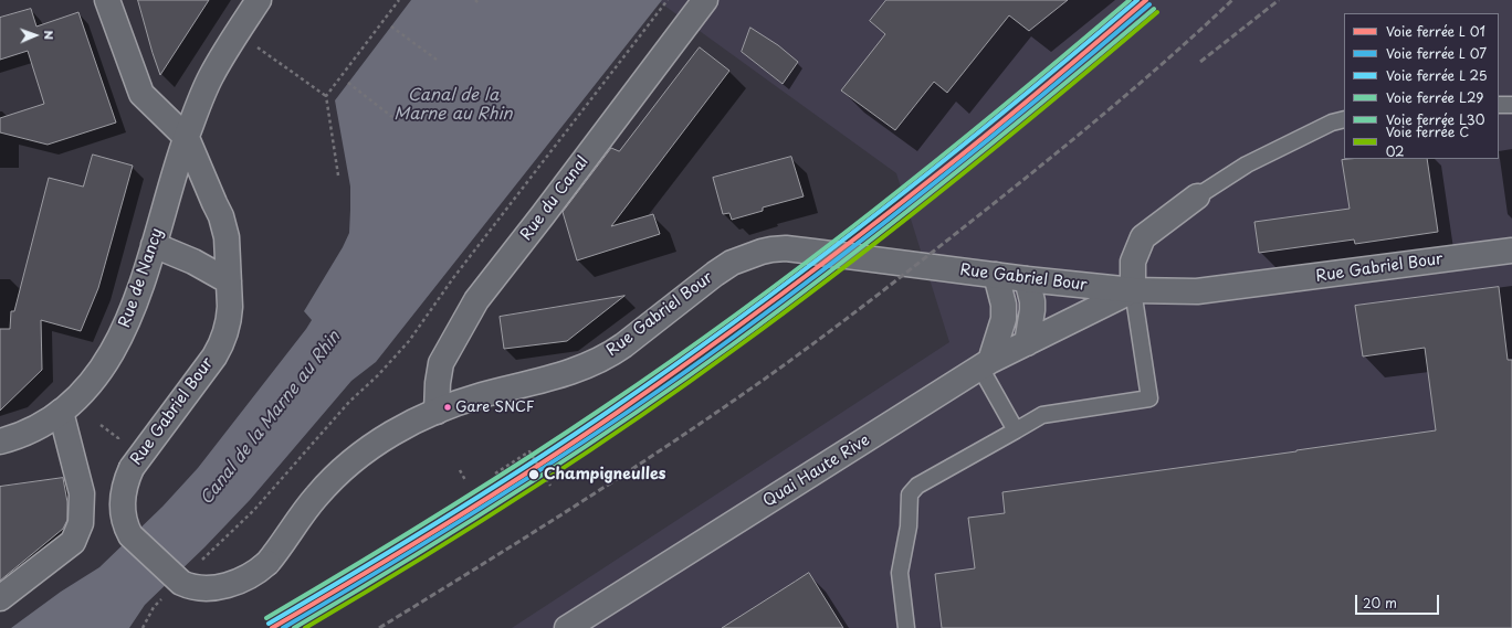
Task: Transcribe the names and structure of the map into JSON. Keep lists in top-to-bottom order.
{
  "streets": {
    "main road": [
      "Rue du Canal",
      "Rue Gabriel Bour",
      "Rue de Nancy",
      "Quai Haute Rive"
    ]
  },
  "crossings": [
    ["Rue du Canal", "Rue Gabriel Bour"],
    ["Rue Gabriel Bour", "Rue de Nancy"],
    ["Rue Gabriel Bour", "Quai Haute Rive"]
  ],
  "water": ["Canal de la Marne au Rhin"],
  "places": ["Gare SNCF", "Champigneulles"],
  "lines": ["rail line L30", "rail line L29"],
  "legend": [
    "Voie ferrée L 01",
    "Voie ferrée L 07",
    "Voie ferrée L 25",
    "Voie ferrée L29",
    "Voie ferrée L30",
    "Voie ferrée C 02"
  ],
  "scale_bar": "20 m",
  "north": "right"
}
